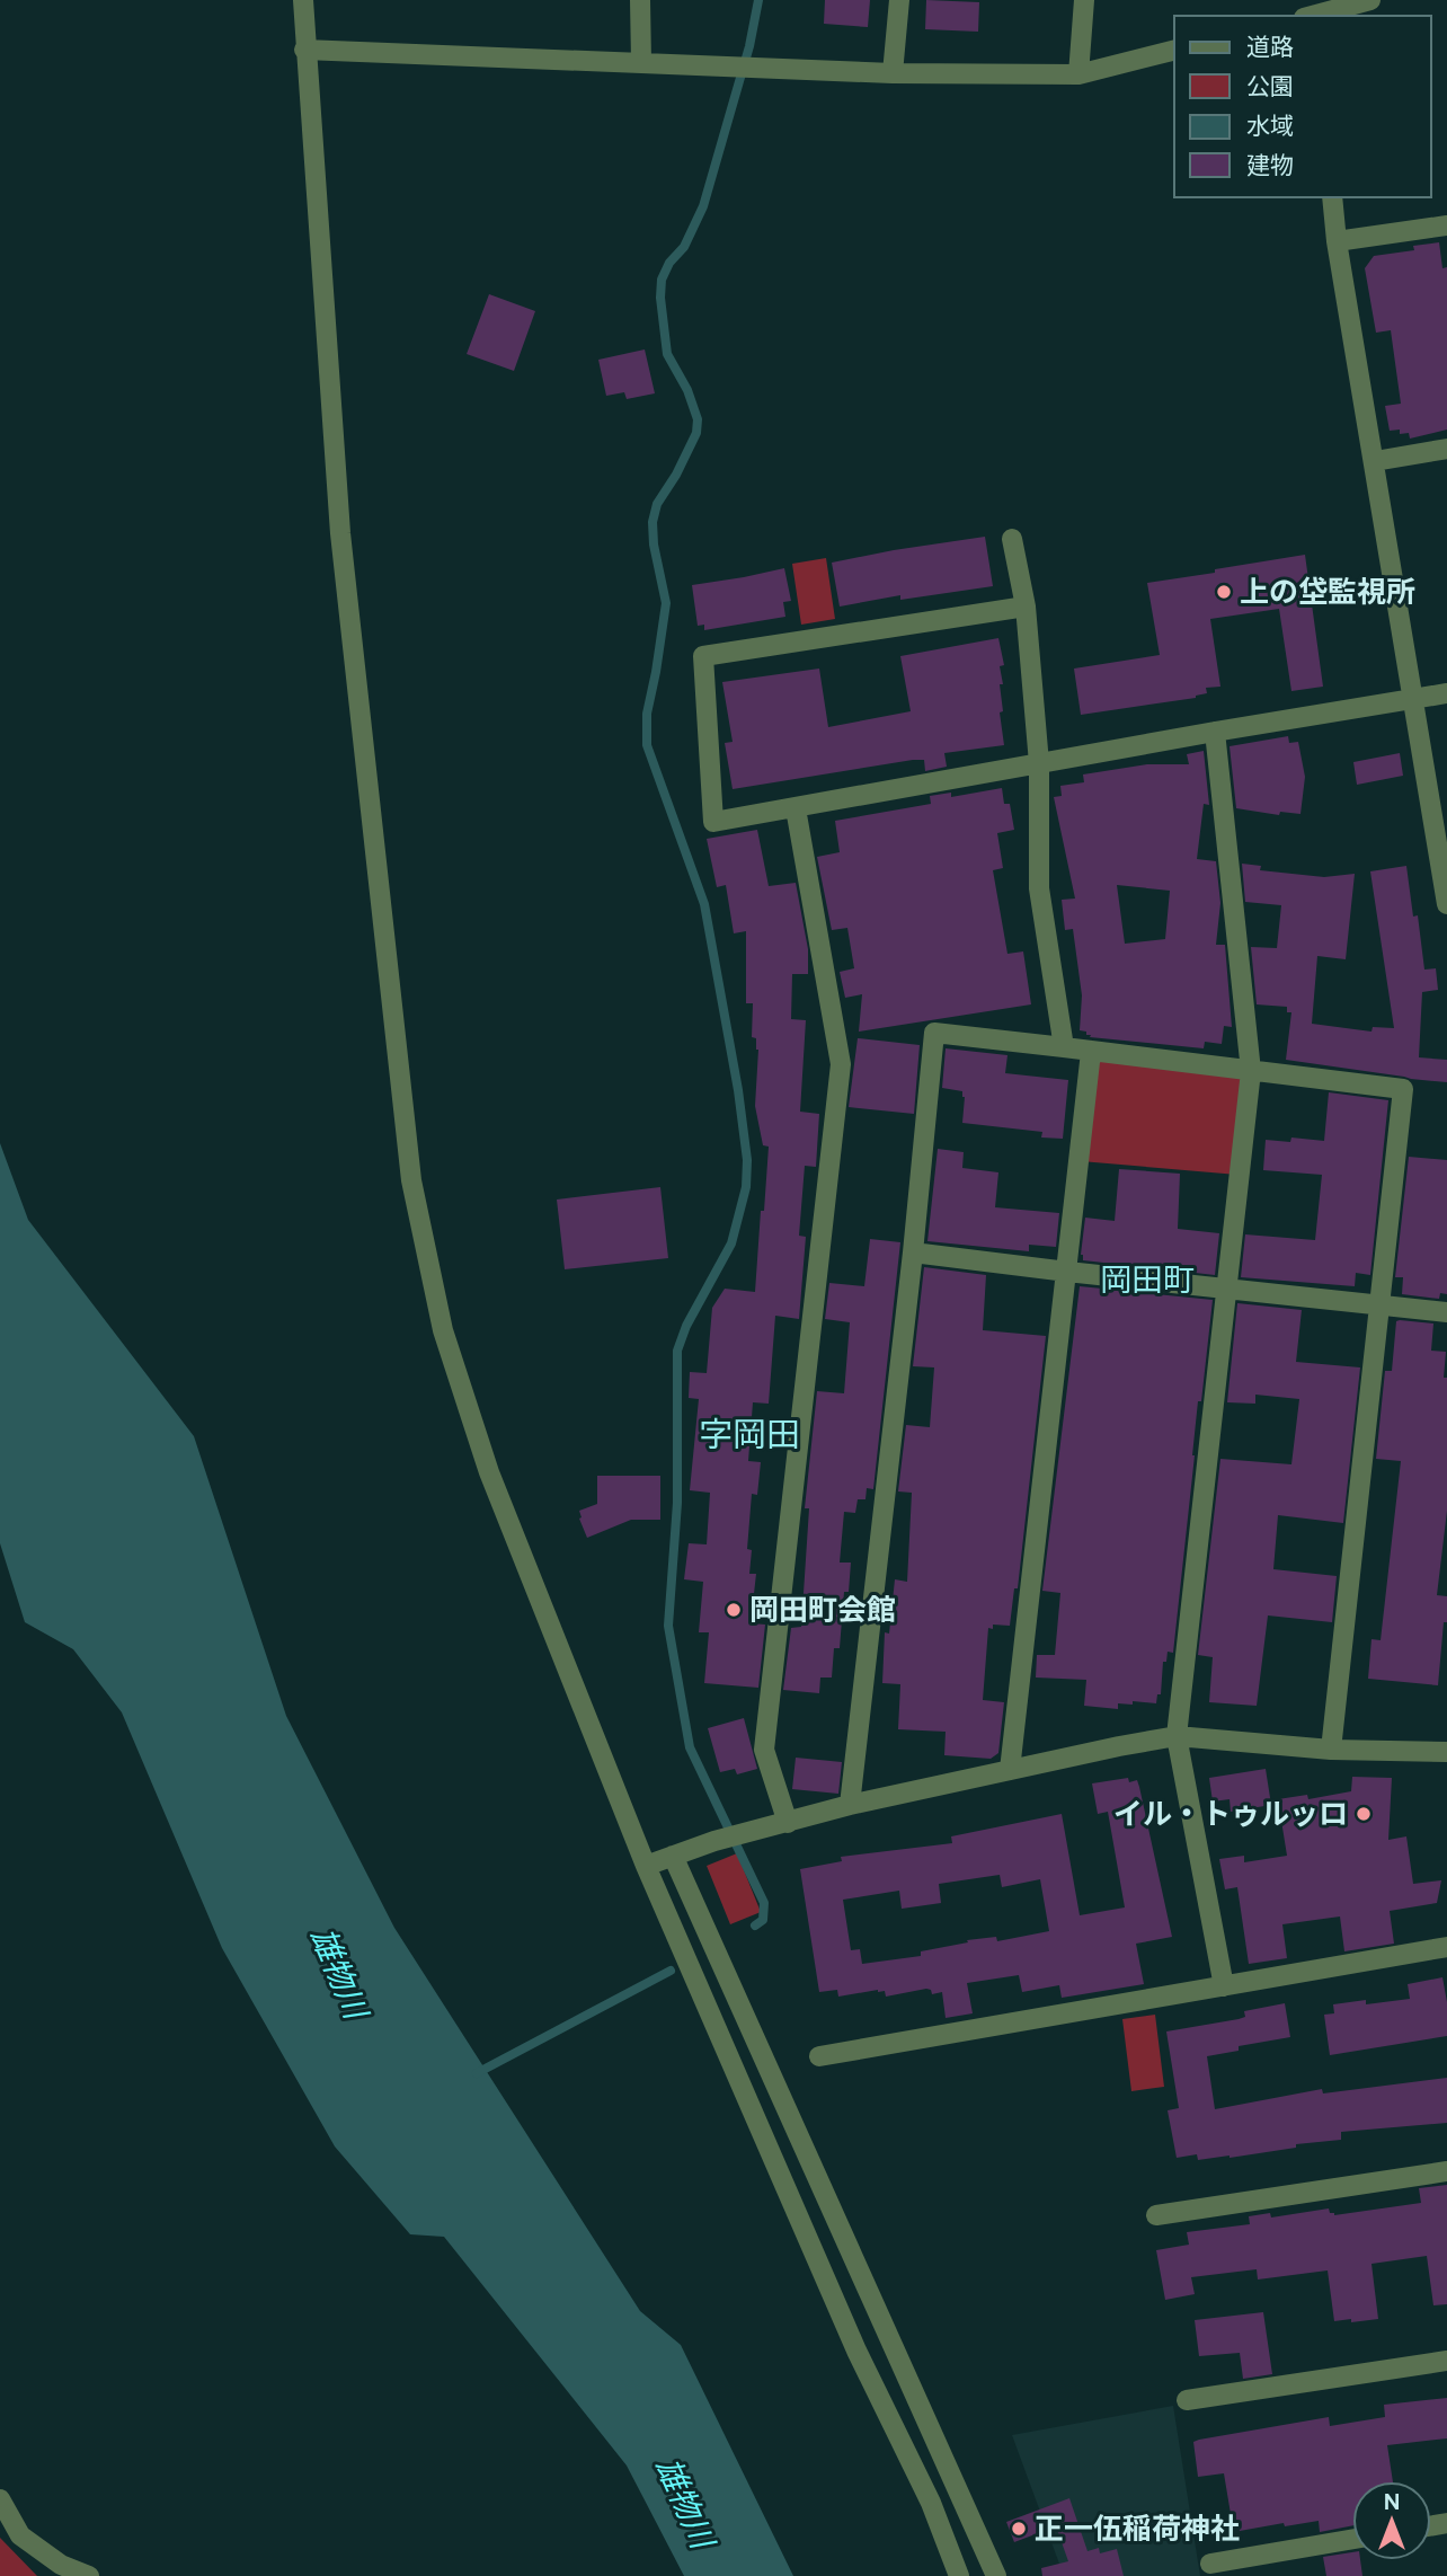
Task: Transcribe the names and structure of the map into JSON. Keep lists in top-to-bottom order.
{
  "districts": ["岡田町", "字岡田"],
  "water": ["雄物川"],
  "places": [
    "上の垈監視所",
    "岡田町会館",
    "イル・トゥルッロ",
    "正一伍稲荷神社"
  ],
  "legend": [
    "道路",
    "公園",
    "水域",
    "建物"
  ],
  "north": "top"
}
